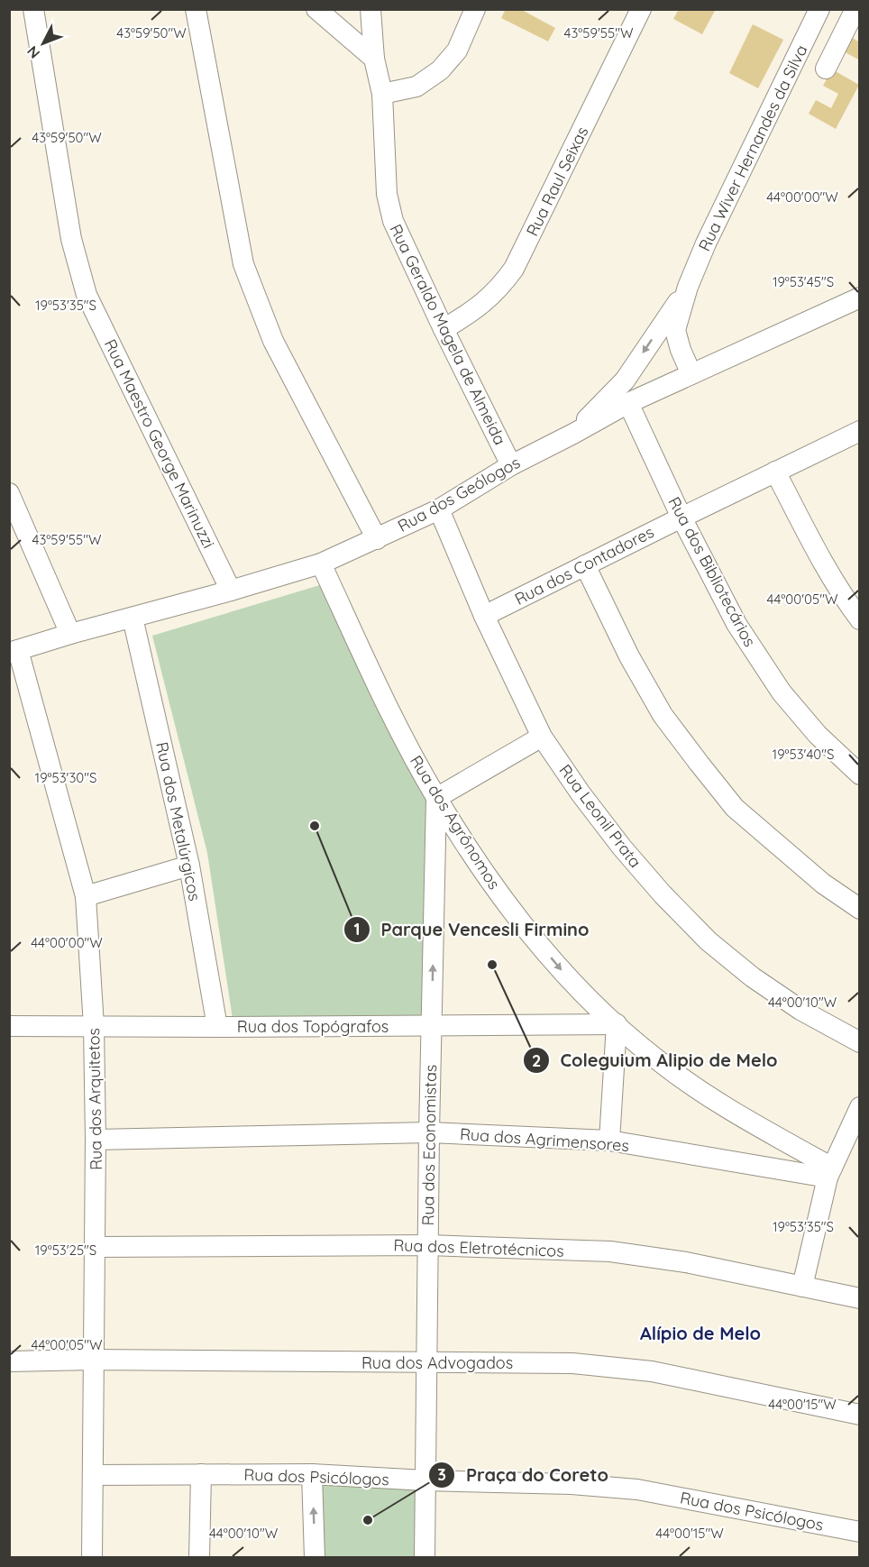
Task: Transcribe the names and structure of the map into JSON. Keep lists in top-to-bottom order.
{
  "streets": {
    "street": [
      "Rua Wiver Hernandes da Silva",
      "Rua Raul Seixas",
      "Rua Geraldo Magela de Almeida",
      "Rua Maestro George Marinuzzi",
      "Rua dos Geólogos",
      "Rua dos Contadores",
      "Rua dos Bibliotecários",
      "Rua Leonil Prata",
      "Rua dos Metalúrgicos",
      "Rua dos Agrônomos",
      "Rua dos Topógrafos",
      "Rua dos Arquitetos",
      "Rua dos Agrimensores",
      "Rua dos Economistas",
      "Rua dos Eletrotécnicos",
      "Rua dos Advogados",
      "Rua dos Psicólogos"
    ]
  },
  "crossings": [
    ["Rua Wiver Hernandes da Silva", "Rua dos Geólogos"],
    ["Rua Raul Seixas", "Rua Geraldo Magela de Almeida"],
    ["Rua Geraldo Magela de Almeida", "Rua dos Geólogos"],
    ["Rua Maestro George Marinuzzi", "Rua dos Geólogos"],
    ["Rua dos Geólogos", "Rua dos Bibliotecários"],
    ["Rua dos Geólogos", "Rua Leonil Prata"],
    ["Rua dos Geólogos", "Rua dos Metalúrgicos"],
    ["Rua dos Geólogos", "Rua dos Agrônomos"],
    ["Rua dos Geólogos", "Rua dos Arquitetos"],
    ["Rua dos Contadores", "Rua dos Bibliotecários"],
    ["Rua dos Contadores", "Rua Leonil Prata"],
    ["Rua dos Metalúrgicos", "Rua dos Topógrafos"],
    ["Rua dos Agrônomos", "Rua dos Topógrafos"],
    ["Rua dos Agrônomos", "Rua dos Agrimensores"],
    ["Rua dos Agrônomos", "Rua dos Economistas"],
    ["Rua dos Topógrafos", "Rua dos Arquitetos"],
    ["Rua dos Topógrafos", "Rua dos Economistas"],
    ["Rua dos Arquitetos", "Rua dos Agrimensores"],
    ["Rua dos Arquitetos", "Rua dos Eletrotécnicos"],
    ["Rua dos Arquitetos", "Rua dos Advogados"],
    ["Rua dos Arquitetos", "Rua dos Psicólogos"],
    ["Rua dos Agrimensores", "Rua dos Economistas"],
    ["Rua dos Economistas", "Rua dos Eletrotécnicos"],
    ["Rua dos Economistas", "Rua dos Advogados"],
    ["Rua dos Economistas", "Rua dos Psicólogos"]
  ],
  "one_way": ["Rua dos Agrônomos"],
  "districts": ["Alípio de Melo"],
  "places": ["Parque Vencesli Firmino", "Coleguium Alipio de Melo", "Praça do Coreto"],
  "north": "bottom left",
  "coordinates": [
    "43°59'50\"W",
    "43°59'55\"W",
    "44°00'00\"W",
    "19°53'45\"S",
    "19°53'35\"S",
    "44°00'05\"W",
    "19°53'40\"S",
    "19°53'30\"S",
    "44°00'10\"W",
    "19°53'25\"S",
    "44°00'15\"W"
  ]
}
